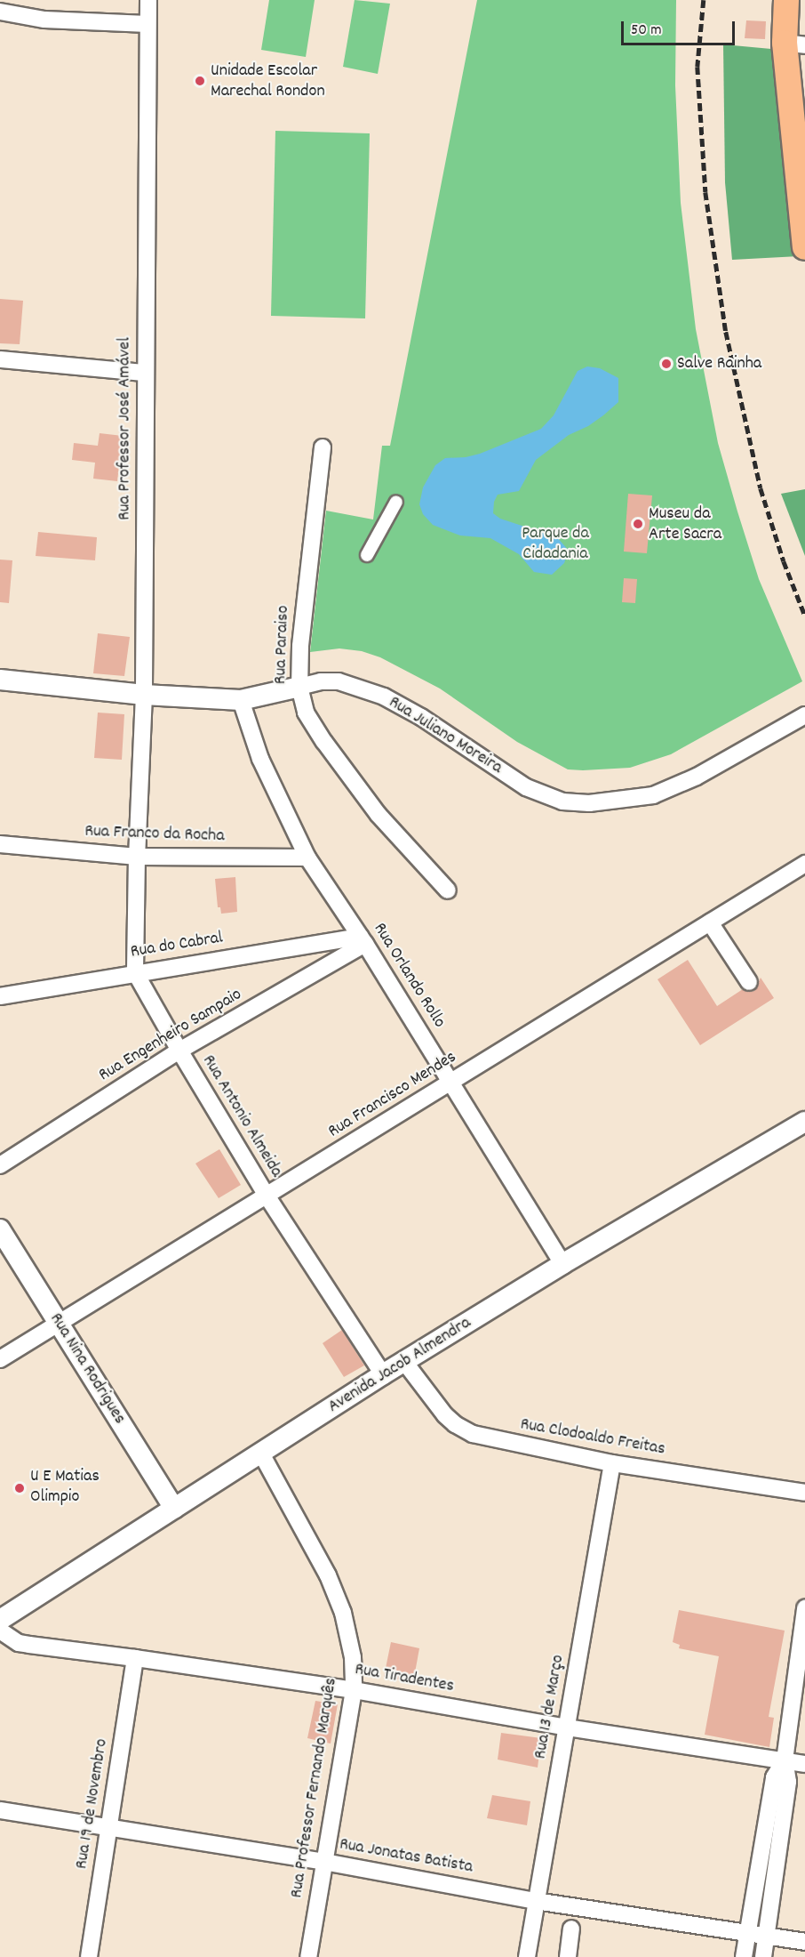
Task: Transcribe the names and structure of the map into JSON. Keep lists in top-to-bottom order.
{
  "streets": {
    "street": [
      "Rua Professor José Amável",
      "Rua Paraiso",
      "Rua Juliano Moreira",
      "Rua Franco da Rocha",
      "Rua do Cabral",
      "Rua Orlando Rollo",
      "Rua Engenheiro Sampaio",
      "Rua Francisco Mendes",
      "Rua Antonio Almeida",
      "Avenida Jacob Almendra",
      "Rua Nina Rodrigues",
      "Rua Clodoaldo Freitas",
      "Rua Tiradentes",
      "Rua 13 de Março",
      "Rua Professor Fernando Marquês",
      "Rua 19 de Novembro",
      "Rua Jonatas Batista"
    ]
  },
  "crossings": [
    ["Rua Professor José Amável", "Rua Juliano Moreira"],
    ["Rua Professor José Amável", "Rua Franco da Rocha"],
    ["Rua Professor José Amável", "Rua Antonio Almeida"],
    ["Rua Paraiso", "Rua Juliano Moreira"],
    ["Rua Juliano Moreira", "Rua Orlando Rollo"],
    ["Rua Franco da Rocha", "Rua Orlando Rollo"],
    ["Rua Franco da Rocha", "Rua Antonio Almeida"],
    ["Rua do Cabral", "Rua Orlando Rollo"],
    ["Rua do Cabral", "Rua Engenheiro Sampaio"],
    ["Rua do Cabral", "Rua Antonio Almeida"],
    ["Rua Orlando Rollo", "Rua Engenheiro Sampaio"],
    ["Rua Orlando Rollo", "Rua Francisco Mendes"],
    ["Rua Orlando Rollo", "Avenida Jacob Almendra"],
    ["Rua Engenheiro Sampaio", "Rua Antonio Almeida"],
    ["Rua Francisco Mendes", "Rua Antonio Almeida"],
    ["Rua Francisco Mendes", "Rua Nina Rodrigues"],
    ["Rua Antonio Almeida", "Avenida Jacob Almendra"],
    ["Avenida Jacob Almendra", "Rua Nina Rodrigues"],
    ["Avenida Jacob Almendra", "Rua Clodoaldo Freitas"],
    ["Avenida Jacob Almendra", "Rua Professor Fernando Marquês"],
    ["Rua Clodoaldo Freitas", "Rua 13 de Março"],
    ["Rua Tiradentes", "Rua 13 de Março"],
    ["Rua Tiradentes", "Rua Professor Fernando Marquês"],
    ["Rua Tiradentes", "Rua 19 de Novembro"],
    ["Rua 13 de Março", "Rua Jonatas Batista"],
    ["Rua Professor Fernando Marquês", "Rua Jonatas Batista"],
    ["Rua 19 de Novembro", "Rua Jonatas Batista"]
  ],
  "parks": ["Parque da Cidadania"],
  "places": [
    "Unidade Escolar Marechal Rondon",
    "Salve Rainha",
    "Museu da Arte Sacra",
    "U E Matias Olimpio"
  ],
  "scale_bar": "50 m"
}
